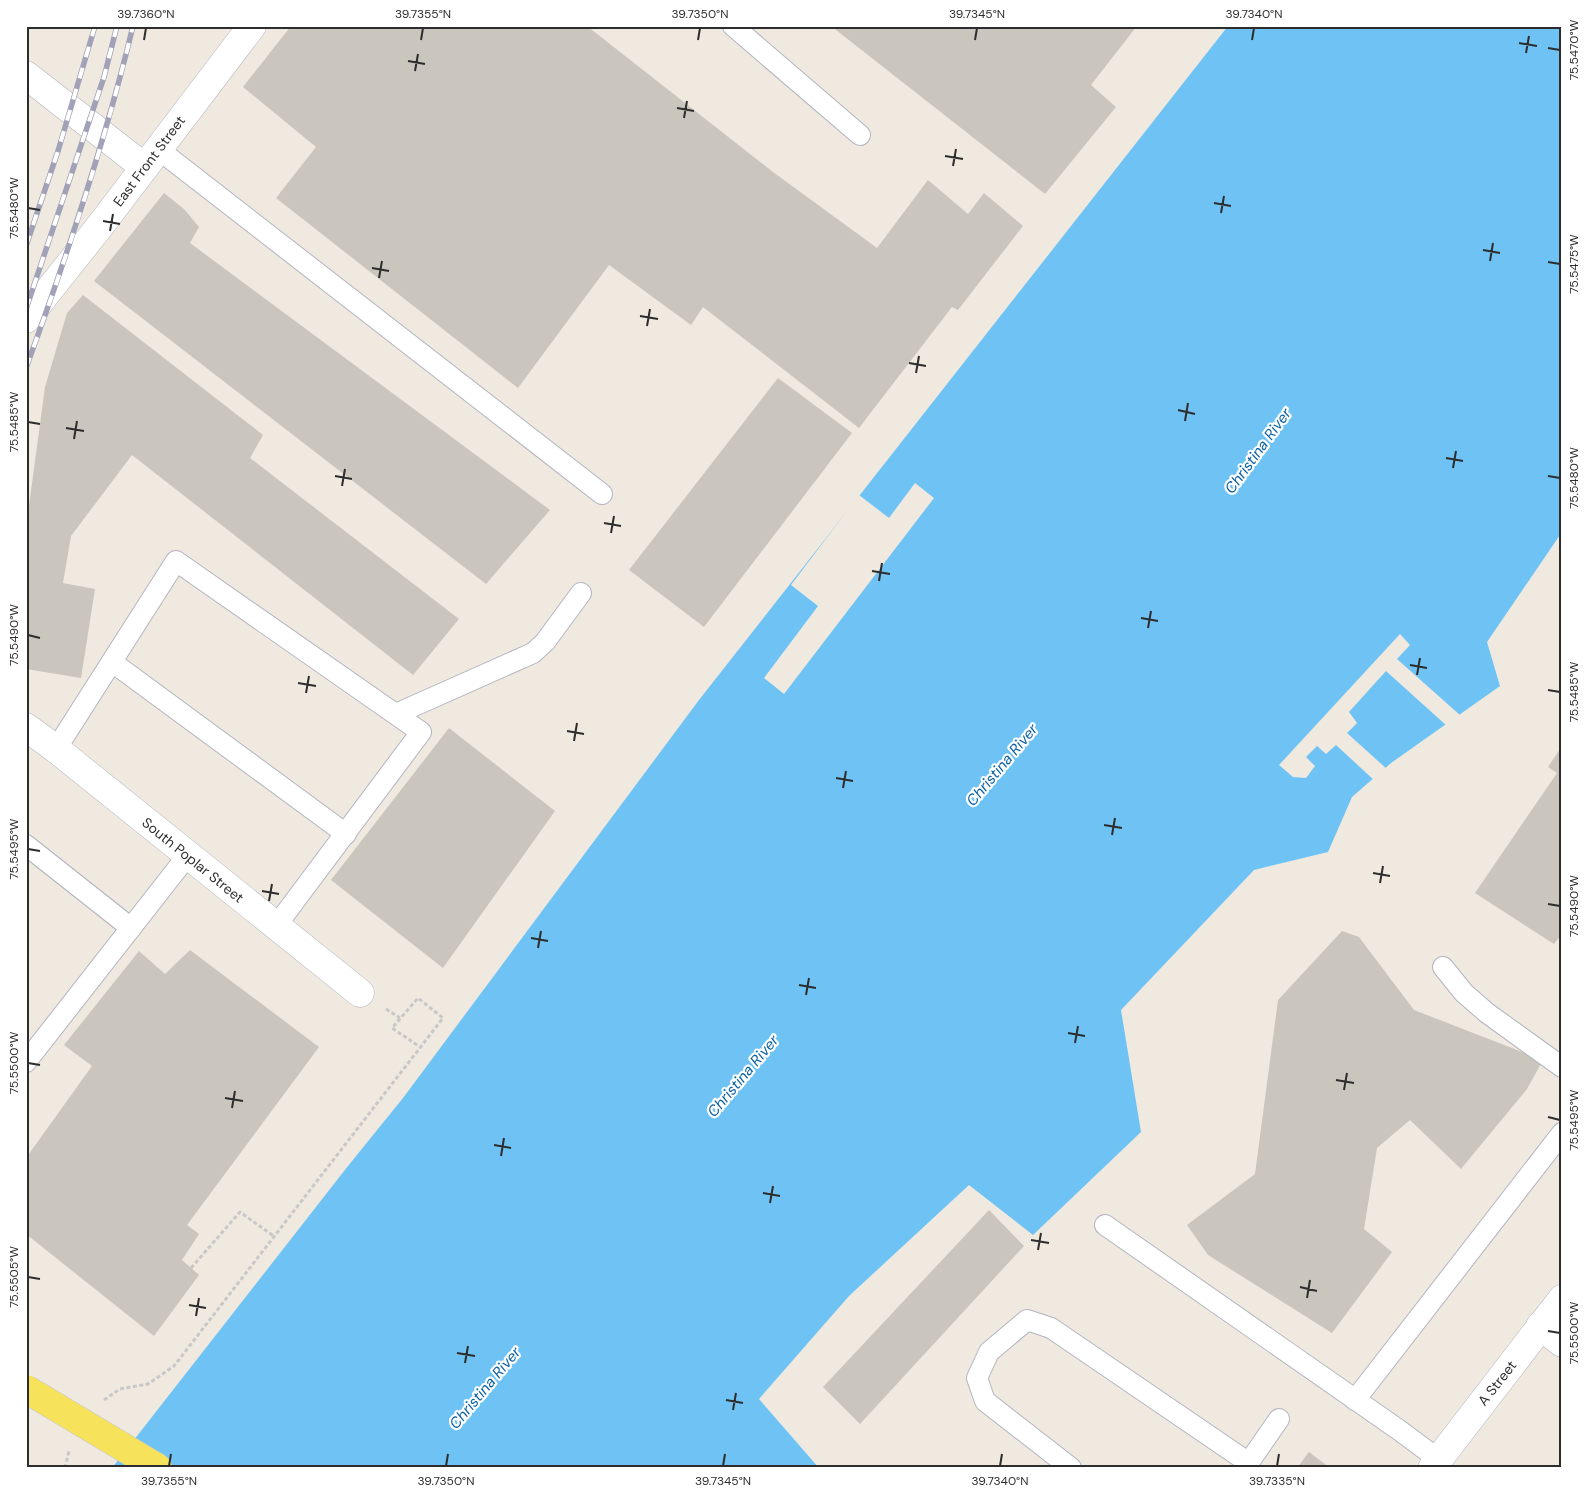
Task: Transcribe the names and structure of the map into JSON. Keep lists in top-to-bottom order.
{
  "streets": {
    "street": ["East Front Street", "South Poplar Street", "A Street"]
  },
  "water": ["Christina River"],
  "coordinates": [
    "39.7360°N",
    "39.7355°N",
    "39.7350°N",
    "39.7345°N",
    "39.7340°N",
    "75.5470°W",
    "75.5480°W",
    "75.5475°W",
    "75.5485°W",
    "75.5490°W",
    "75.5495°W",
    "75.5500°W",
    "75.5505°W",
    "39.7335°N"
  ]
}
